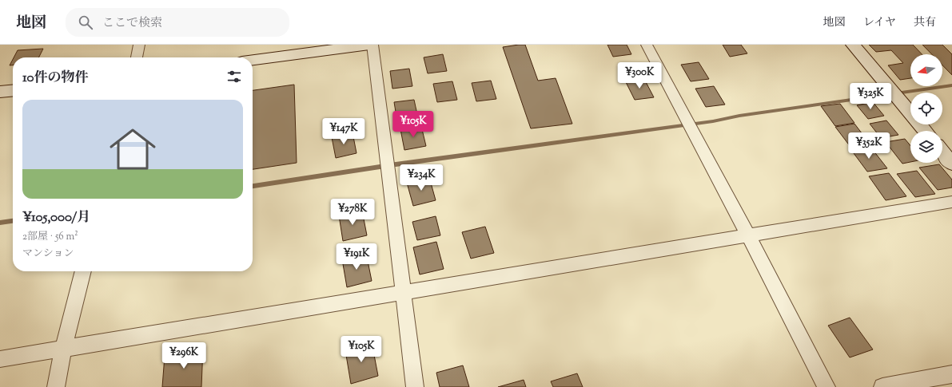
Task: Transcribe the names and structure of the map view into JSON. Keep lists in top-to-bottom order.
{
  "north": "left",
  "page": {
    "header": "地図",
    "search": "ここで検索",
    "nav": ["地図", "レイヤ", "共有"],
    "heading": "10件の物件",
    "price": [
      "¥300K",
      "¥325K",
      "¥105K",
      "¥147K",
      "¥352K",
      "¥234K",
      "¥278K",
      "¥191K",
      "¥105K",
      "¥296K"
    ],
    "list": [
      {
        "name": "¥105,000/月",
        "note": "2部屋 · 56 m² · マンション"
      }
    ]
  }
}
